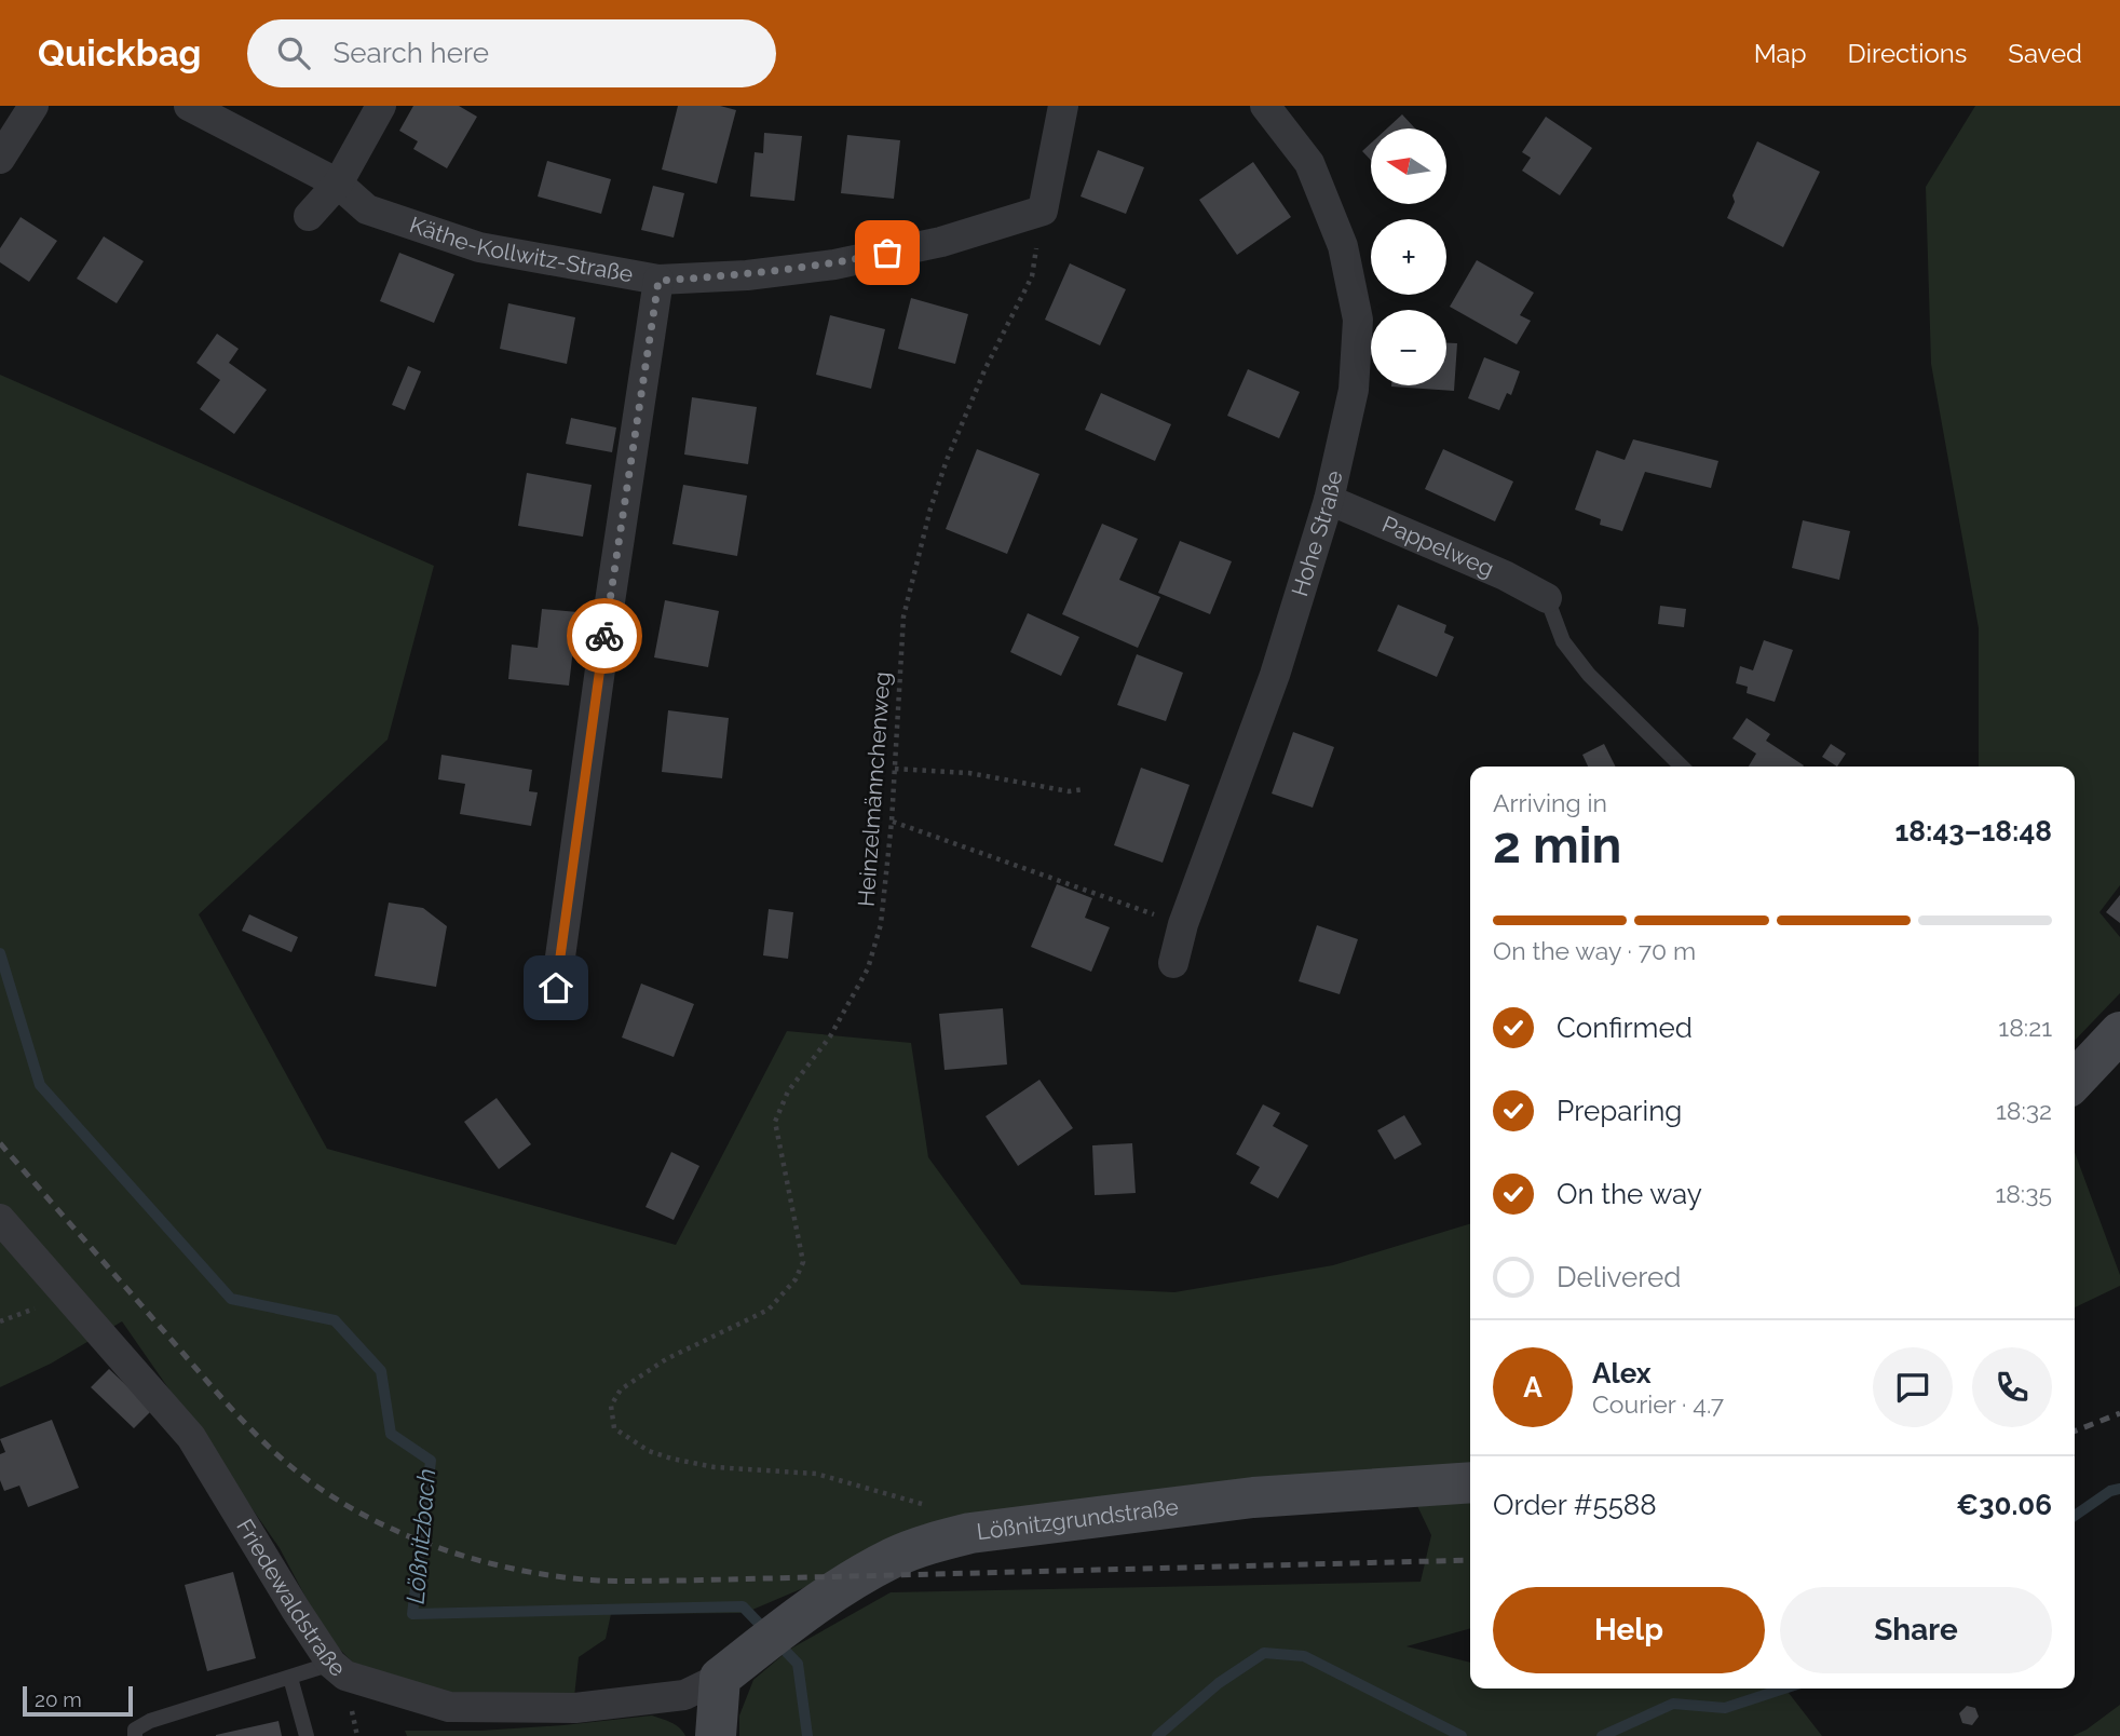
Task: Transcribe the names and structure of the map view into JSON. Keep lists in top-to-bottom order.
{
  "streets": {
    "street": [
      "Käthe-Kollwitz-Straße",
      "Hohe Straße",
      "Pappelweg",
      "Lößnitzgrundstraße",
      "Friedewaldstraße"
    ],
    "path": ["Heinzelmännchenweg"]
  },
  "crossings": [
    ["Käthe-Kollwitz-Straße", "Heinzelmännchenweg"],
    ["Hohe Straße", "Pappelweg"],
    ["Heinzelmännchenweg", "Lößnitzgrundstraße"],
    ["Lößnitzgrundstraße", "Friedewaldstraße"]
  ],
  "water": ["Lößnitzbach"],
  "scale_bar": "20 m",
  "north": "left",
  "page": {
    "header": "Quickbag",
    "search": "Search here",
    "nav": ["Map", "Directions", "Saved"],
    "map_buttons": ["+", "−"],
    "heading": ["2 min", "Arriving in", "18:43–18:48"],
    "panel": [
      "Alex",
      "Courier · 4.7",
      "Order #5588",
      "€30.06"
    ],
    "bar": "On the way · 70 m",
    "list": [
      ["Confirmed", "18:21"],
      ["Preparing", "18:32"],
      ["On the way", "18:35"],
      "Delivered"
    ],
    "round": "A",
    "buttons": ["Help", "Share"],
    "scale": "20 m"
  }
}
